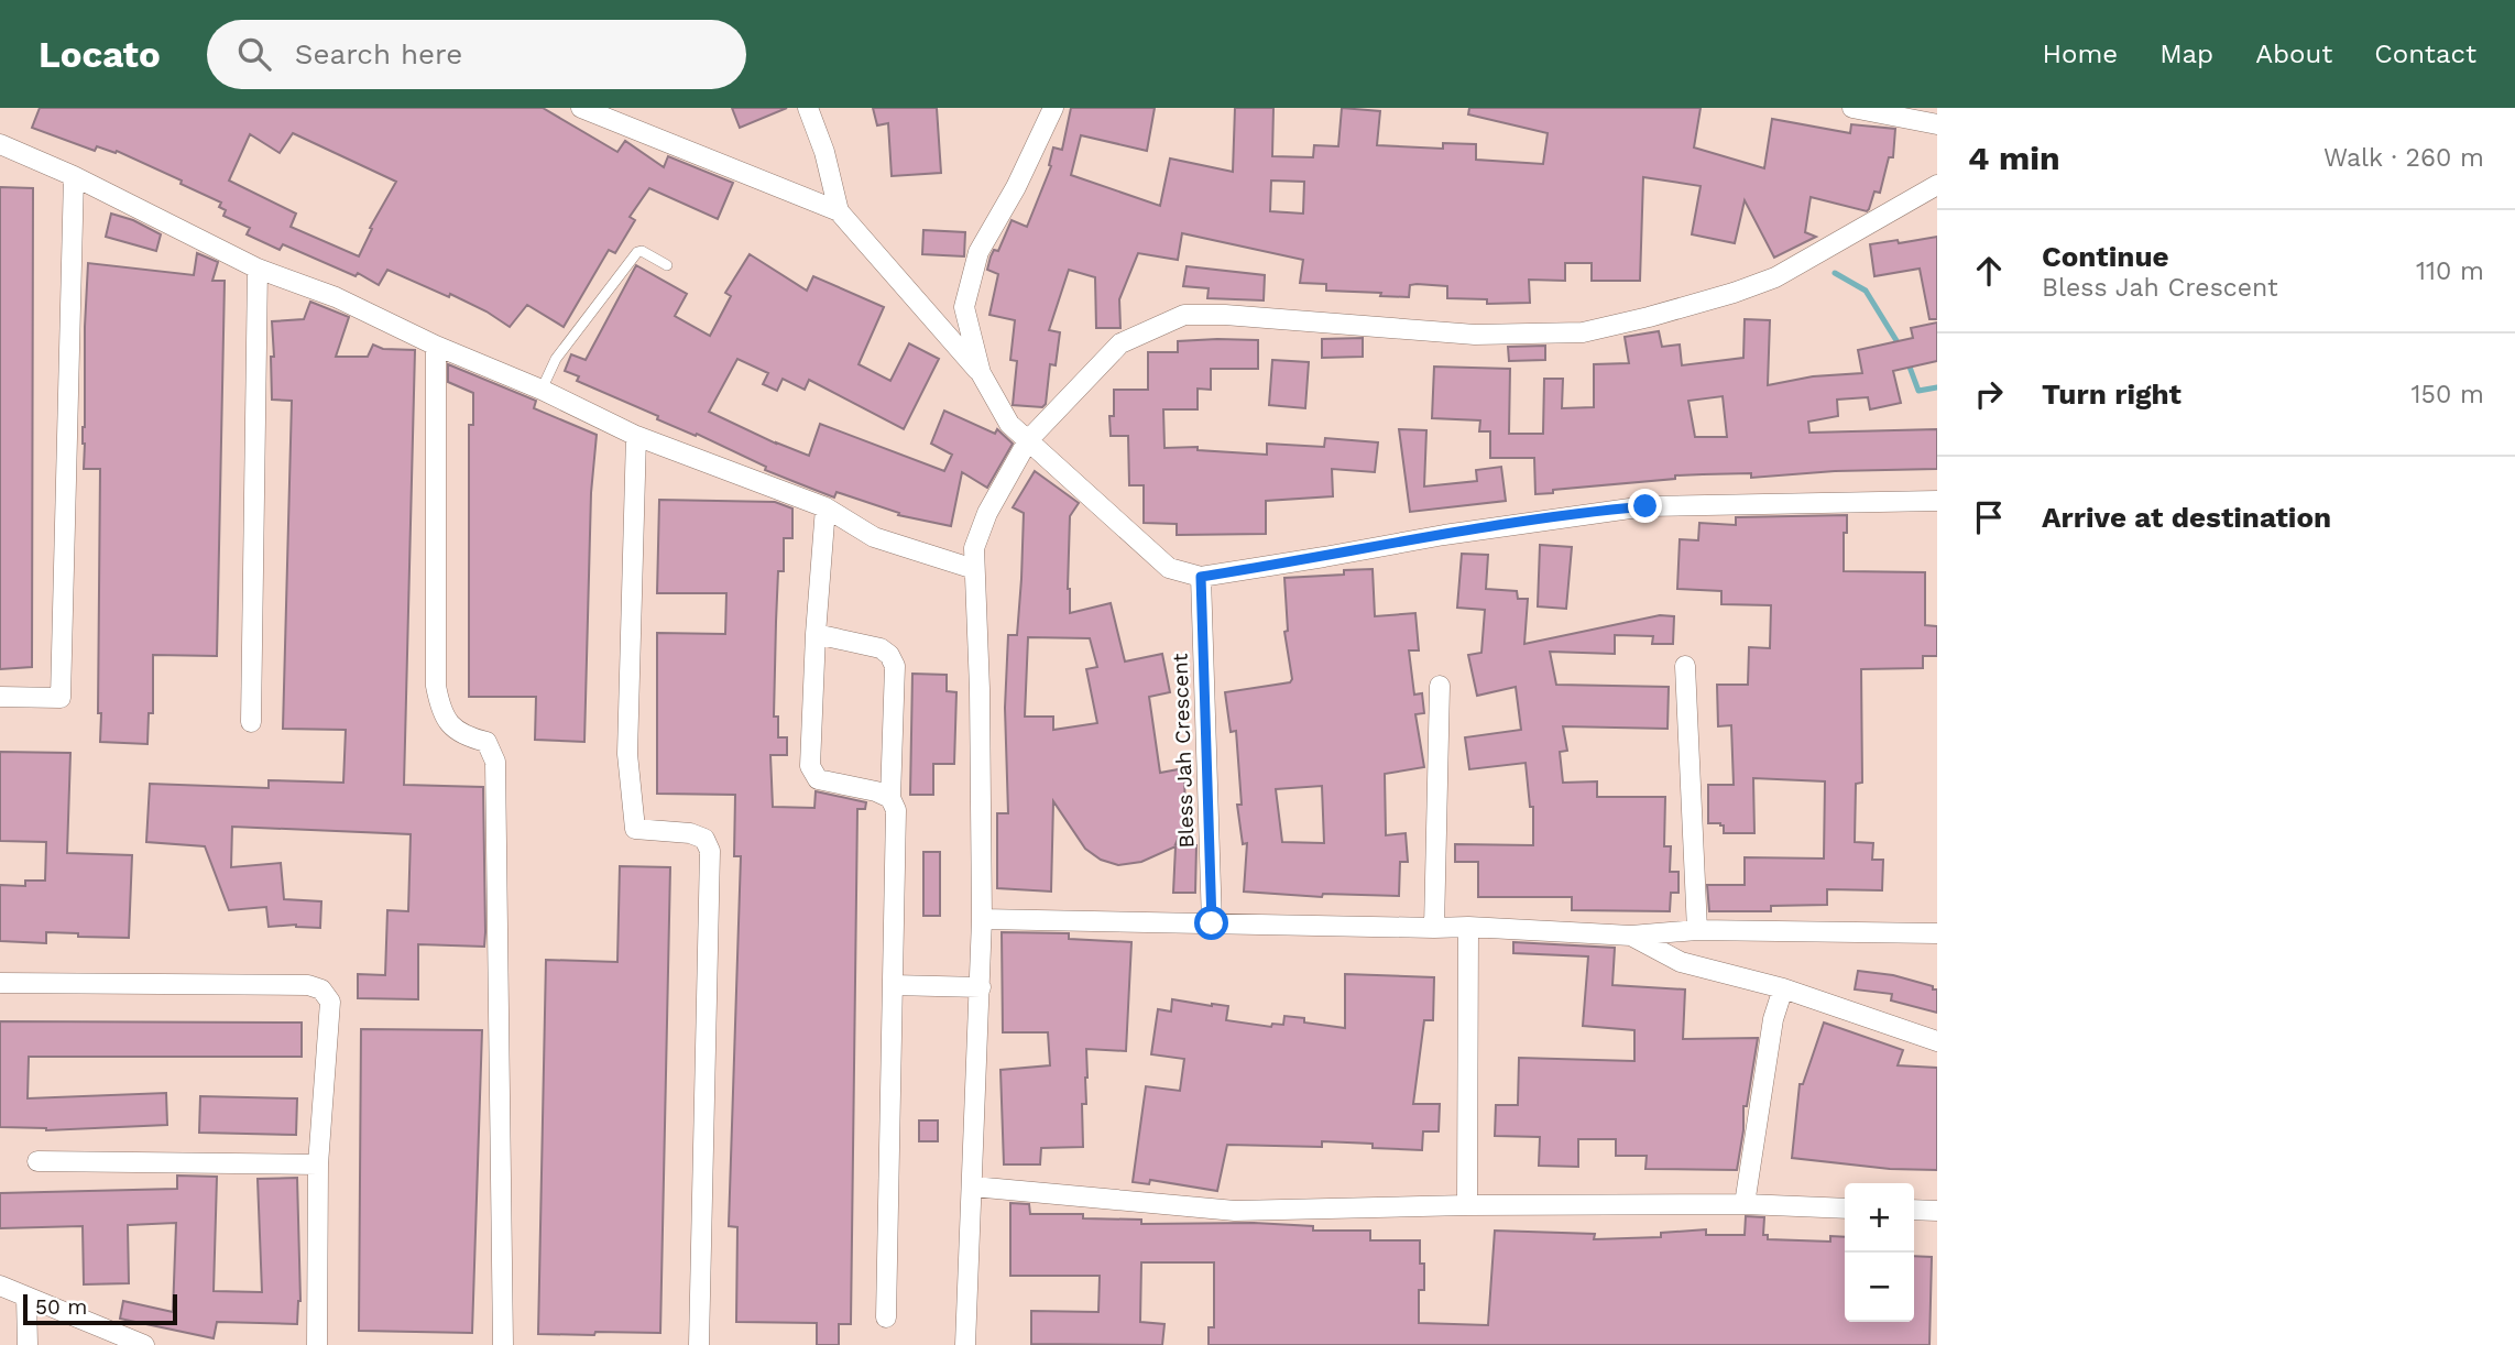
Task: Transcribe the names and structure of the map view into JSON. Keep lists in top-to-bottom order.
{
  "streets": {
    "street": ["Bless Jah Crescent"]
  },
  "scale_bar": "50 m",
  "page": {
    "header": "Locato",
    "search": "Search here",
    "nav": [
      "Home",
      "Map",
      "About",
      "Contact"
    ],
    "heading": ["4 min", "Walk · 260 m"],
    "list": [
      ["Continue", "Bless Jah Crescent", "110 m"],
      ["Turn right", "150 m"],
      "Arrive at destination"
    ],
    "map_buttons": ["+", "−"],
    "scale": "50 m"
  }
}
